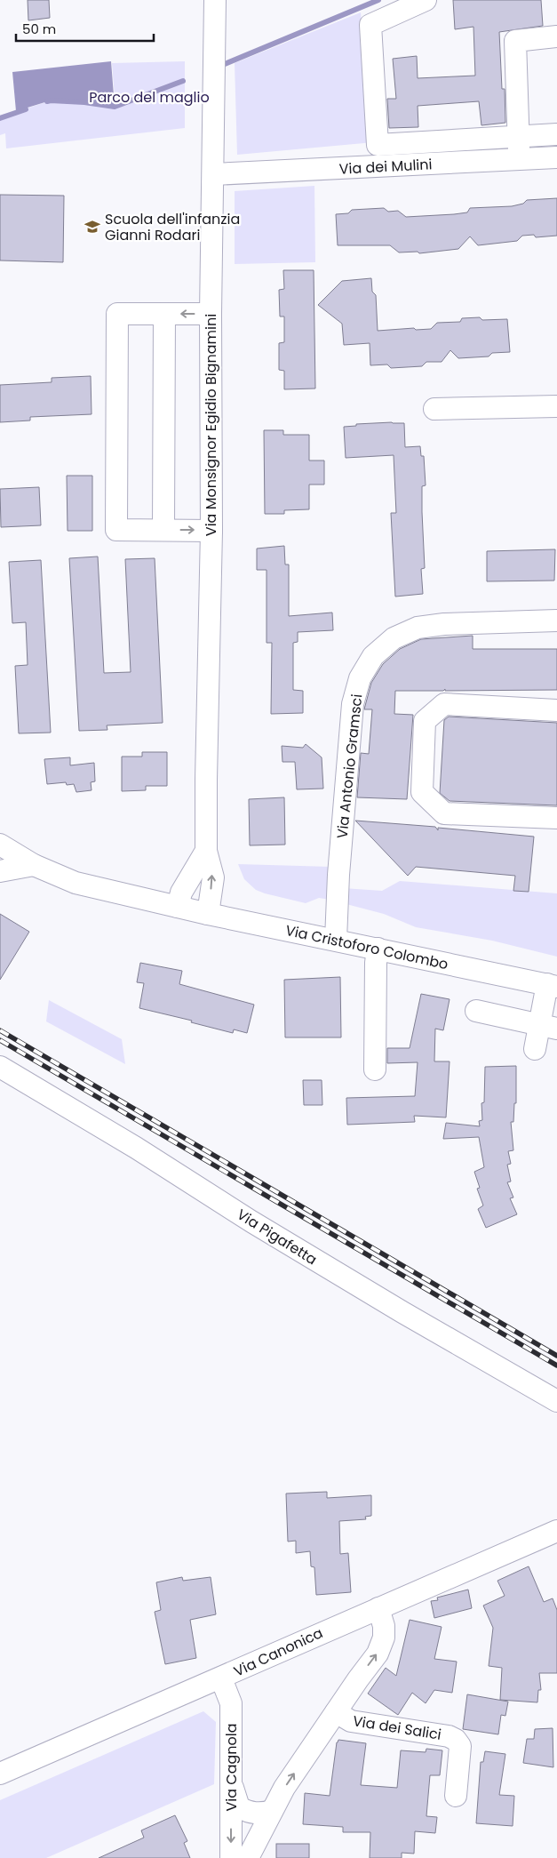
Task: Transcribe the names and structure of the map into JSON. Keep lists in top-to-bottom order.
{
  "streets": {
    "street": [
      "Via dei Mulini",
      "Via Monsignor Egidio Bignamini",
      "Via Antonio Gramsci",
      "Via Cristoforo Colombo",
      "Via Pigafetta",
      "Via Canonica",
      "Via dei Salici",
      "Via Cagnola"
    ]
  },
  "crossings": [
    ["Via dei Mulini", "Via Monsignor Egidio Bignamini"],
    ["Via Monsignor Egidio Bignamini", "Via Cristoforo Colombo"],
    ["Via Antonio Gramsci", "Via Cristoforo Colombo"],
    ["Via Canonica", "Via Cagnola"]
  ],
  "one_way": ["Via Cagnola"],
  "parks": ["Parco del maglio"],
  "places": {
    "school or university": ["Scuola dell'infanzia Gianni Rodari"]
  },
  "scale_bar": "50 m"
}
